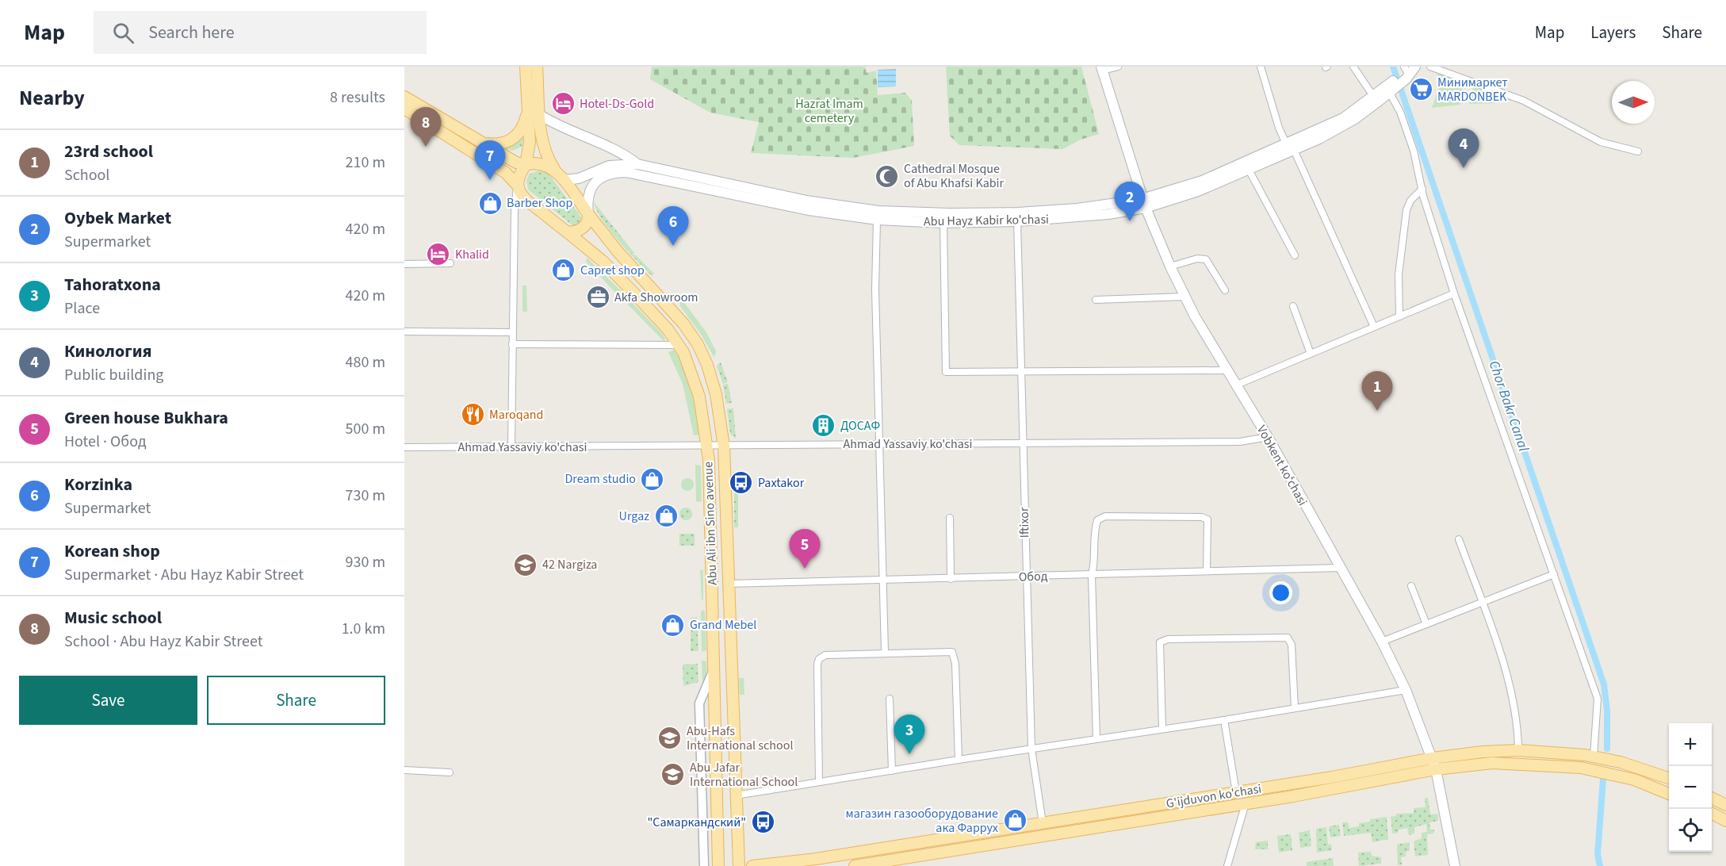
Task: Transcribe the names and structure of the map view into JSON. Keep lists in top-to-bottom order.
{
  "streets": {
    "main road": [
      "Abu Hayz Kabir ko'chasi",
      "Vobkent koʻchasi",
      "Abu Ali ibn Sino avenue",
      "G'ijduvon ko'chasi"
    ],
    "street": ["Ahmad Yassaviy ko'chasi", "Iftixor", "Обод"]
  },
  "crossings": [
    ["Abu Hayz Kabir ko'chasi", "Vobkent koʻchasi"],
    ["Abu Hayz Kabir ko'chasi", "Iftixor"],
    ["Abu Hayz Kabir ko'chasi", "Abu Ali ibn Sino avenue"],
    ["Ahmad Yassaviy ko'chasi", "Vobkent koʻchasi"],
    ["Ahmad Yassaviy ko'chasi", "Iftixor"],
    ["Ahmad Yassaviy ko'chasi", "Abu Ali ibn Sino avenue"],
    ["Vobkent koʻchasi", "Обод"],
    ["Vobkent koʻchasi", "G'ijduvon ko'chasi"],
    ["Iftixor", "Обод"],
    ["Iftixor", "G'ijduvon ko'chasi"],
    ["Abu Ali ibn Sino avenue", "Обод"]
  ],
  "water": ["Chor Bakr Canal"],
  "parks": ["Hazrat Imam cemetery"],
  "places": {
    "supermarket": ["Минимаркет MARDONBEK"],
    "hotel": ["Hotel-Ds-Gold", "Khalid"],
    "mosque": ["Cathedral Mosque of Abu Khafsi Kabir"],
    "shop": [
      "Barber Shop",
      "Capret shop",
      "Dream studio",
      "Urgaz",
      "Grand Mebel",
      "магазин газооборудование ака Фаррух"
    ],
    "office": ["Akfa Showroom"],
    "restaurant": ["Maroqand"],
    "building": ["ДОСАФ"],
    "bus stop": ["Paxtakor", "\"Самаркандский\""],
    "school or university": ["42 Nargiza", "Abu-Hafs International school", "Abu Jafar International School"]
  },
  "north": "right",
  "page": {
    "header": "Map",
    "search": "Search here",
    "nav": ["Map", "Layers", "Share"],
    "heading": ["Nearby", "8 results"],
    "pins": [
      "8",
      "4",
      "7",
      "2",
      "6",
      "1",
      "5",
      "3"
    ],
    "list": [
      {
        "mark": "1",
        "name": "23rd school",
        "note": "School",
        "value": "210 m"
      },
      {
        "mark": "2",
        "name": "Oybek Market",
        "note": "Supermarket",
        "value": "420 m"
      },
      {
        "mark": "3",
        "name": "Tahoratxona",
        "note": "Place",
        "value": "420 m"
      },
      {
        "mark": "4",
        "name": "Кинология",
        "note": "Public building",
        "value": "480 m"
      },
      {
        "mark": "5",
        "name": "Green house Bukhara",
        "note": "Hotel · Обод",
        "value": "500 m"
      },
      {
        "mark": "6",
        "name": "Korzinka",
        "note": "Supermarket",
        "value": "730 m"
      },
      {
        "mark": "7",
        "name": "Korean shop",
        "note": "Supermarket · Abu Hayz Kabir Street",
        "value": "930 m"
      },
      {
        "mark": "8",
        "name": "Music school",
        "note": "School · Abu Hayz Kabir Street",
        "value": "1.0 km"
      }
    ],
    "buttons": ["Save", "Share"],
    "map_buttons": ["+", "−"]
  }
}
